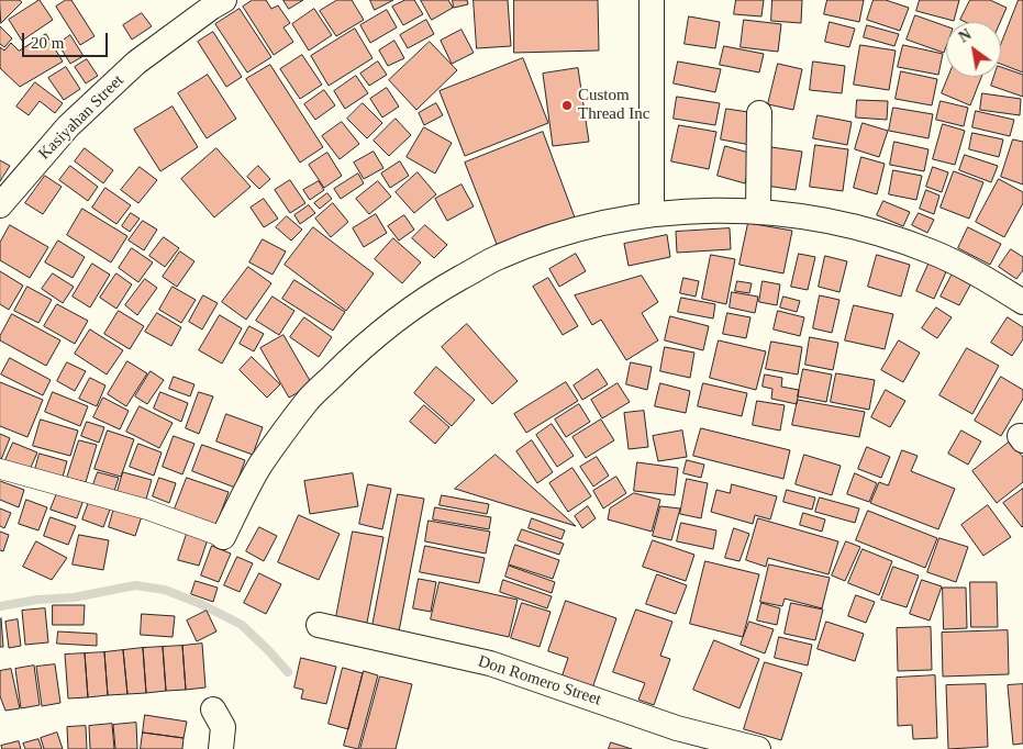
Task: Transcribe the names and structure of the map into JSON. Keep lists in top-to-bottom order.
{
  "streets": {
    "street": ["Kasiyahan Street", "Don Romero Street"]
  },
  "places": ["Custom Thread Inc"],
  "scale_bar": "20 m",
  "north": "top left"
}
